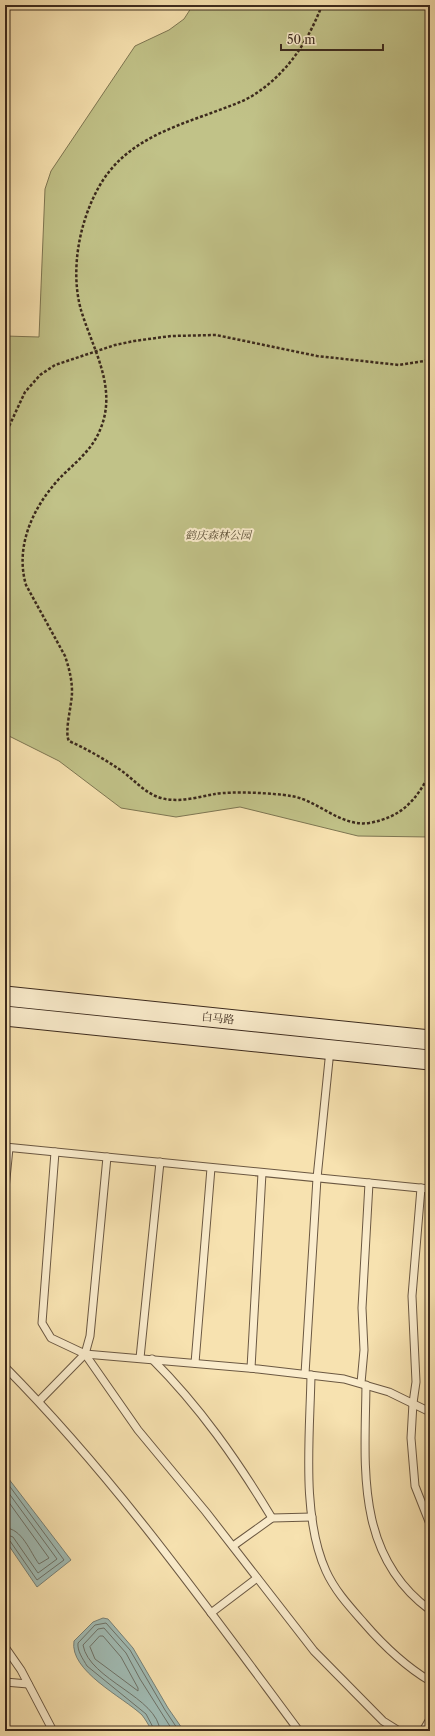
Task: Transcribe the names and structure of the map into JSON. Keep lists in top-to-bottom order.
{
  "streets": {
    "street": ["白马路"]
  },
  "parks": ["鹤庆森林公园"],
  "scale_bar": "50 m"
}
